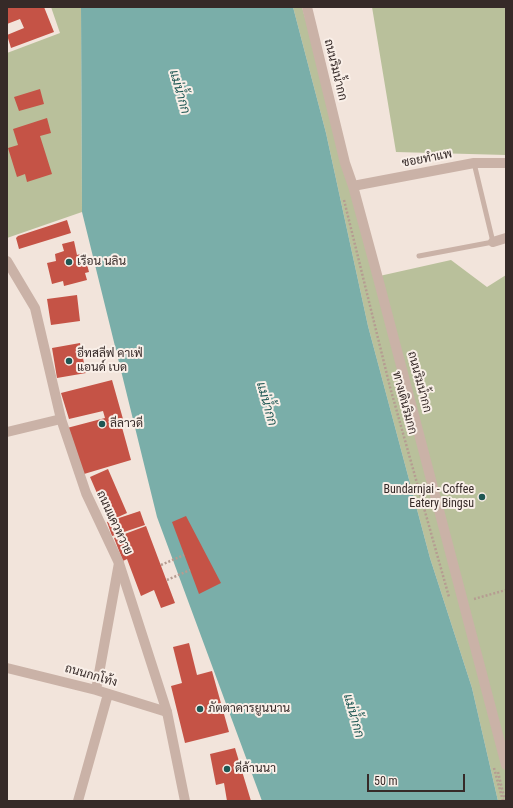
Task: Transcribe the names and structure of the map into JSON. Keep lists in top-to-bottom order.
{
  "streets": {
    "street": [
      "ถนนริมน้ำกก",
      "ซอยทำแพ",
      "ถนนแควหวาย",
      "ถนนกกโท้ง"
    ],
    "path": ["ทางเดินริมกก"]
  },
  "crossings": [
    ["ถนนริมน้ำกก", "ซอยทำแพ"],
    ["ถนนแควหวาย", "ถนนกกโท้ง"]
  ],
  "water": ["แม่น้ำกก"],
  "places": [
    "เรือน นลิน",
    "อีทสลีฟ คาเฟ่ แอนด์ เบด",
    "ลีลาวดี",
    "Bundarnjai - Coffee Eatery Bingsu",
    "ภัตตาคารยูนนาน",
    "ดีล้านนา"
  ],
  "scale_bar": "50 m"
}
